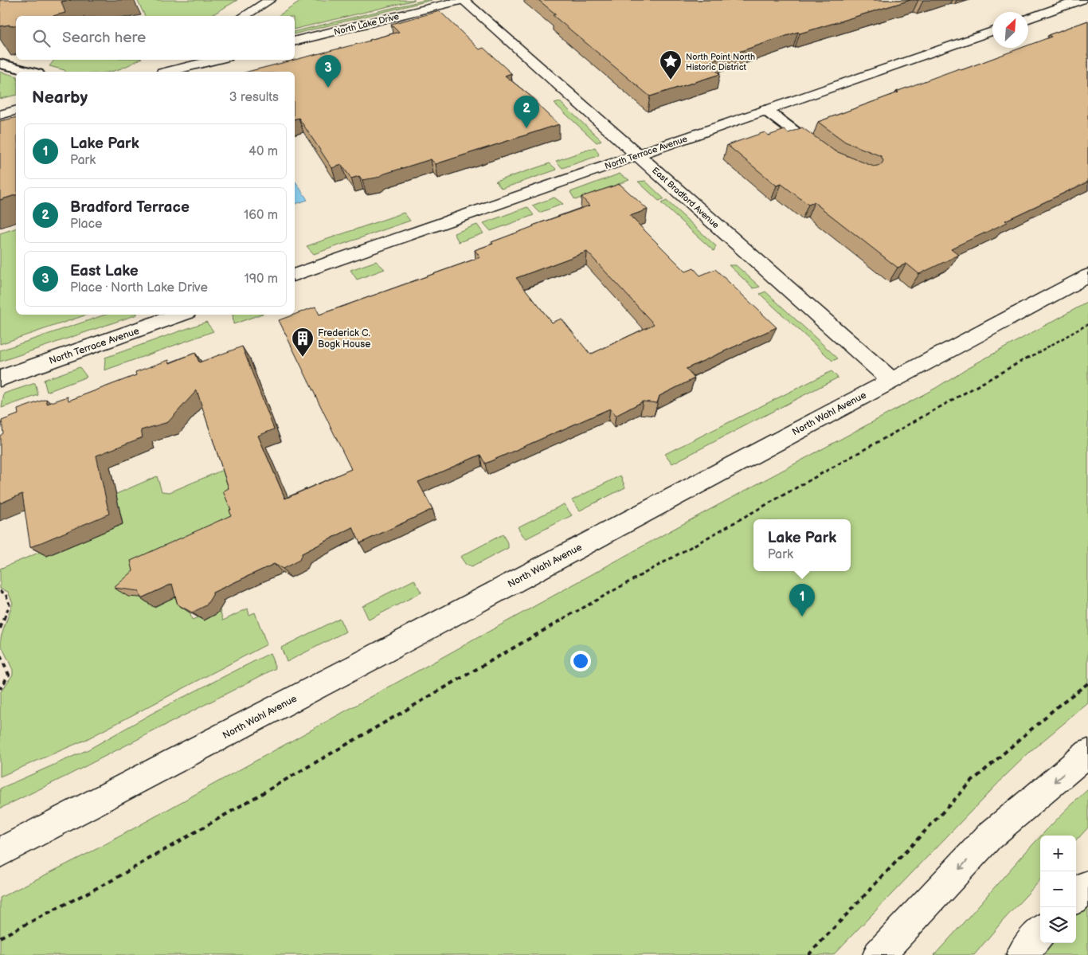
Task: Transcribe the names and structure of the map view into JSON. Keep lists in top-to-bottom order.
{
  "streets": {
    "street": [
      "North Lake Drive",
      "North Terrace Avenue",
      "East Bradford Avenue",
      "North Wahl Avenue"
    ]
  },
  "crossings": [
    ["North Lake Drive", "East Bradford Avenue"],
    ["North Terrace Avenue", "East Bradford Avenue"],
    ["East Bradford Avenue", "North Wahl Avenue"]
  ],
  "places": {
    "place": ["North Point North Historic District"],
    "building": ["Frederick C. Bogk House"]
  },
  "north": "top right",
  "page": {
    "search": "Search here",
    "pins": ["3", "2", "1"],
    "heading": ["Nearby", "3 results"],
    "list": [
      {
        "mark": "1",
        "name": "Lake Park",
        "note": "Park",
        "value": "40 m"
      },
      {
        "mark": "2",
        "name": "Bradford Terrace",
        "note": "Place",
        "value": "160 m"
      },
      {
        "mark": "3",
        "name": "East Lake",
        "note": "Place · North Lake Drive",
        "value": "190 m"
      }
    ],
    "popup": ["Lake Park", "Park"],
    "map_buttons": ["+", "−"]
  }
}
